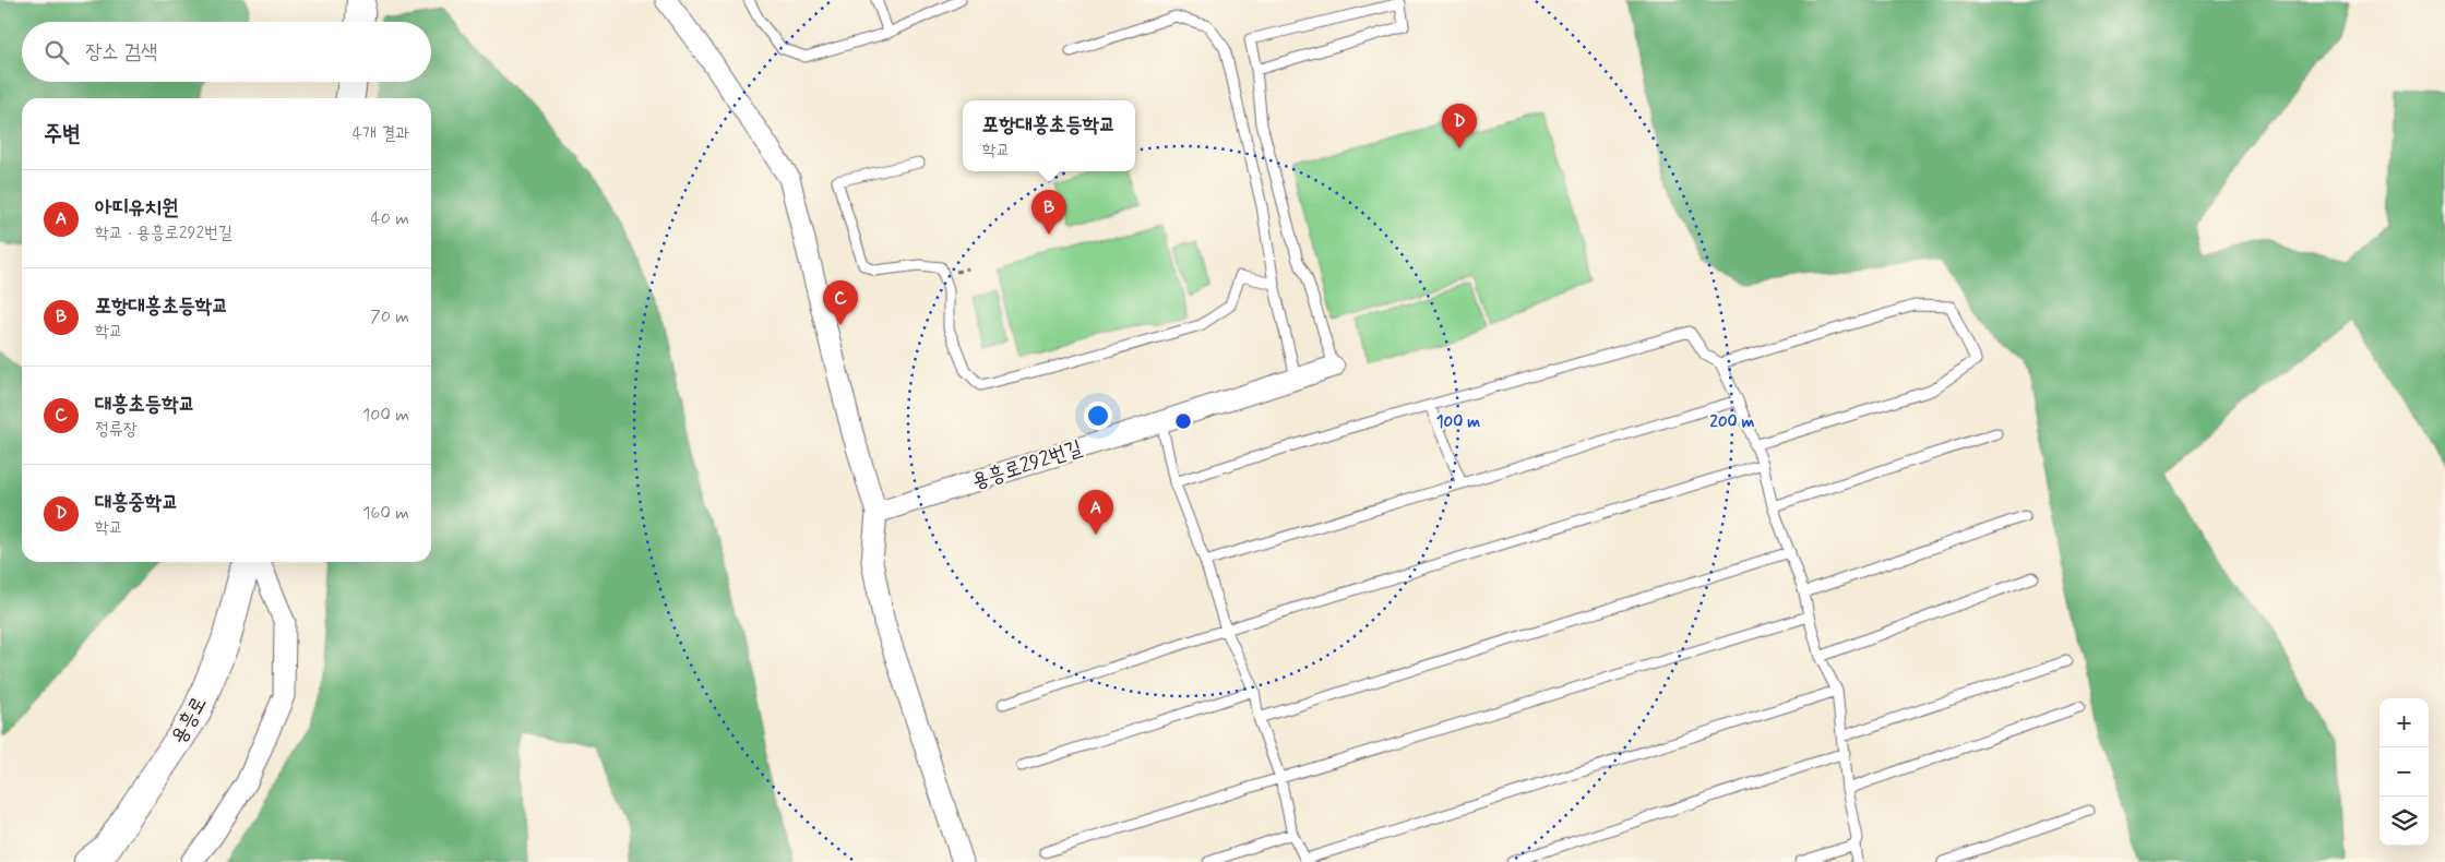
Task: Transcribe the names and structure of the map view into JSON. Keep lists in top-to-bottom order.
{
  "streets": {
    "main road": ["용흥로"],
    "street": ["용흥로292번길"]
  },
  "page": {
    "search": "장소 검색",
    "heading": ["주변", "4개 결과"],
    "popup": ["포항대흥초등학교", "학교"],
    "pins": [
      "D",
      "B",
      "C",
      "A"
    ],
    "list": [
      {
        "mark": "A",
        "name": "아띠유치원",
        "note": "학교 · 용흥로292번길",
        "value": "40 m"
      },
      {
        "mark": "B",
        "name": "포항대흥초등학교",
        "note": "학교",
        "value": "70 m"
      },
      {
        "mark": "C",
        "name": "대흥초등학교",
        "note": "정류장",
        "value": "100 m"
      },
      {
        "mark": "D",
        "name": "대흥중학교",
        "note": "학교",
        "value": "160 m"
      }
    ],
    "map_buttons": ["+", "−"]
  },
  "rings": ["100 m", "200 m"]
}
